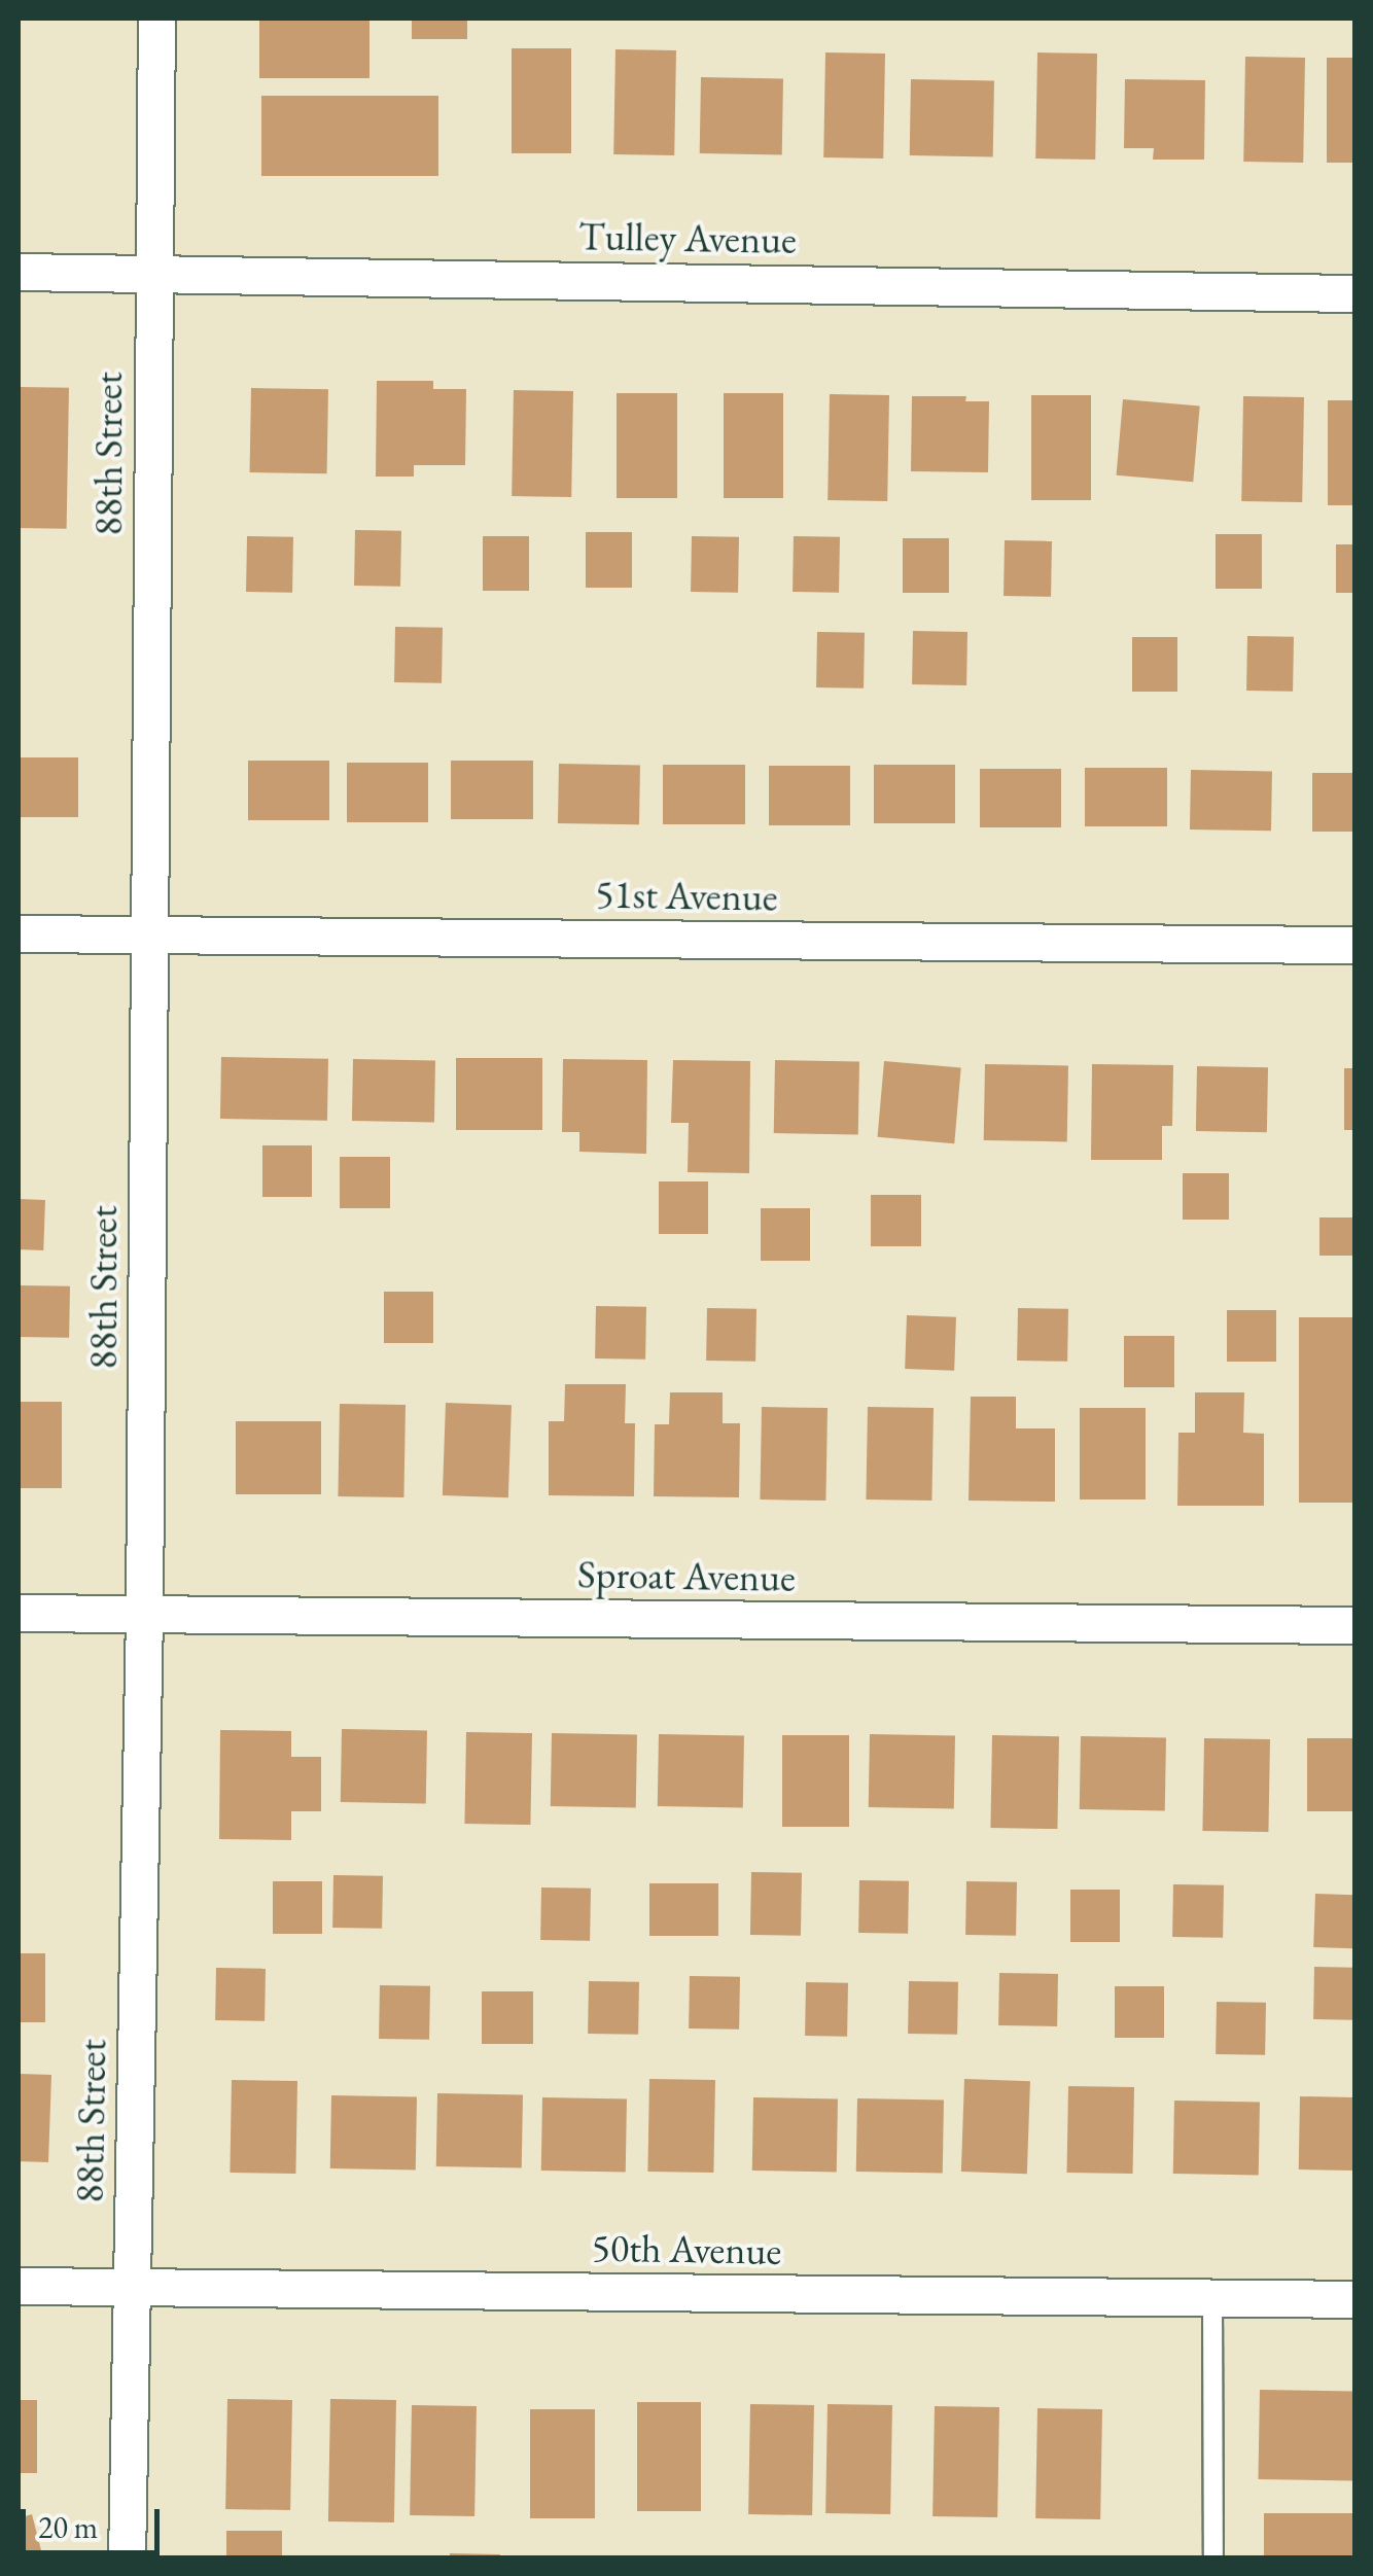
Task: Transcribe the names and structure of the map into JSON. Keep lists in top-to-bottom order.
{
  "streets": {
    "street": [
      "Tulley Avenue",
      "88th Street",
      "51st Avenue",
      "Sproat Avenue",
      "50th Avenue"
    ]
  },
  "crossings": [
    ["Tulley Avenue", "88th Street"],
    ["88th Street", "51st Avenue"],
    ["88th Street", "Sproat Avenue"],
    ["88th Street", "50th Avenue"]
  ],
  "scale_bar": "20 m"
}
